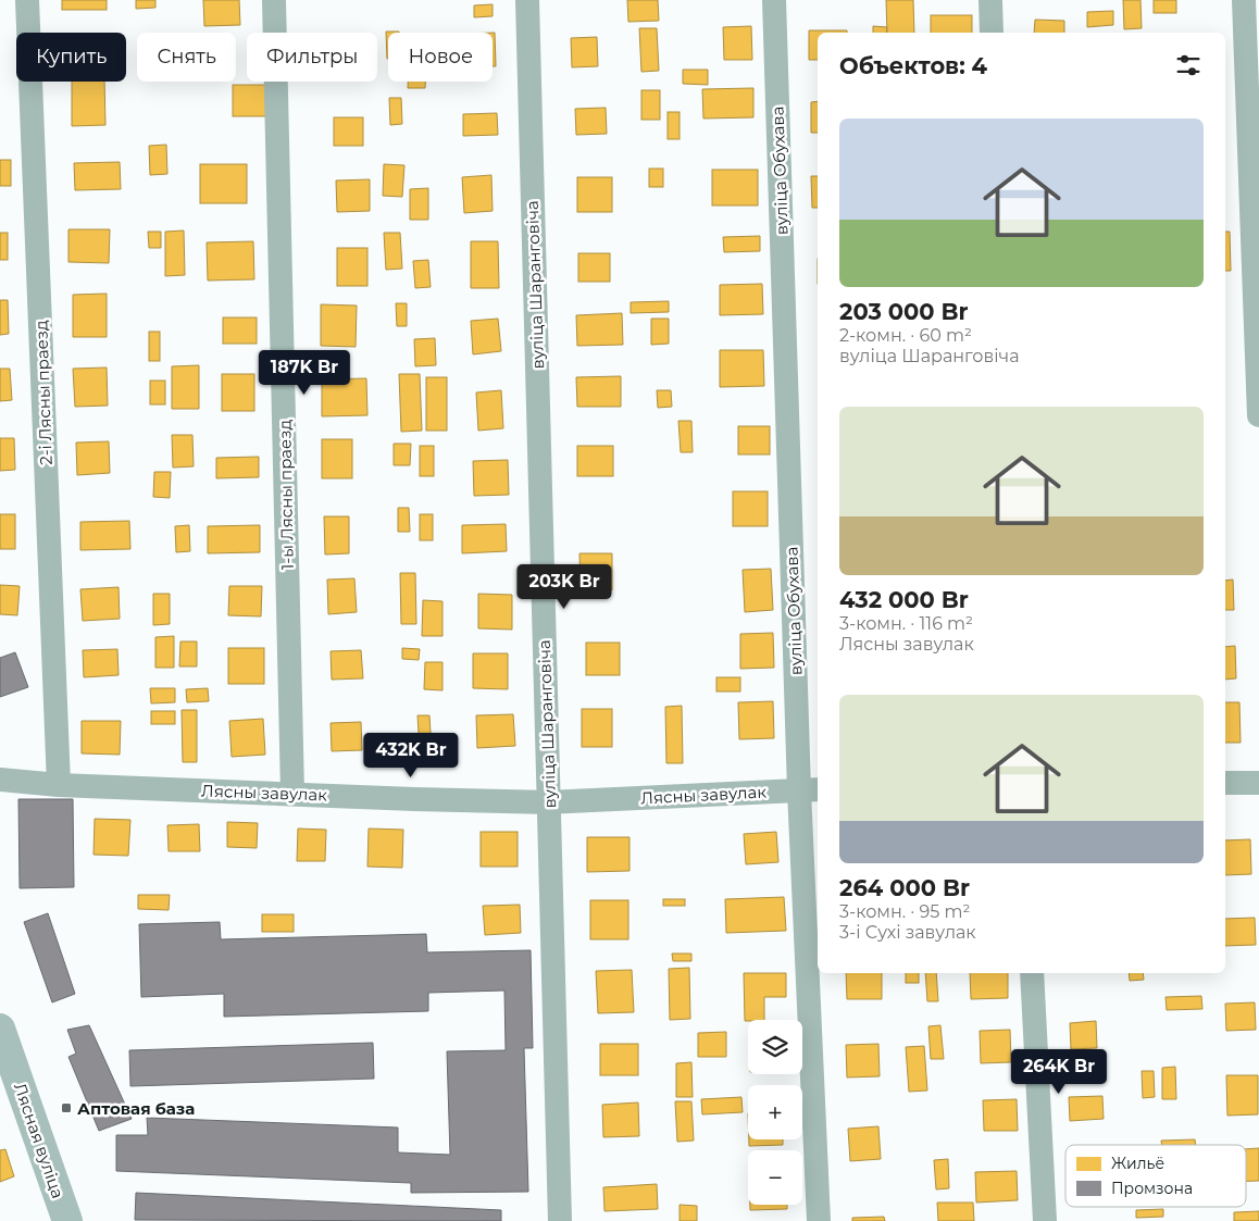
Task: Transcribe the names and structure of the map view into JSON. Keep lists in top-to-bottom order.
{
  "streets": {
    "main road": ["Лясная вуліца"],
    "street": [
      "вуліца Обухава",
      "вуліца Шаранговіча",
      "2-і Лясны праезд",
      "1-ы Лясны праезд",
      "Лясны завулак"
    ]
  },
  "crossings": [
    ["вуліца Обухава", "Лясны завулак"],
    ["вуліца Шаранговіча", "Лясны завулак"],
    ["2-і Лясны праезд", "Лясны завулак"],
    ["1-ы Лясны праезд", "Лясны завулак"]
  ],
  "places": {
    "transit": ["Аптовая база"]
  },
  "legend": ["Жильё", "Промзона"],
  "page": {
    "chip": [
      "Купить",
      "Снять",
      "Фильтры",
      "Новое"
    ],
    "heading": "Объектов: 4",
    "list": [
      {
        "name": "203 000 Br",
        "note": "2-комн. · 60 m² · вуліца Шаранговіча"
      },
      {
        "name": "432 000 Br",
        "note": "3-комн. · 116 m² · Лясны завулак"
      },
      {
        "name": "264 000 Br",
        "note": "3-комн. · 95 m² · 3-і Сухі завулак"
      }
    ],
    "price": [
      "187K Br",
      "203K Br",
      "432K Br",
      "264K Br"
    ],
    "map_buttons": ["+", "−"]
  }
}
